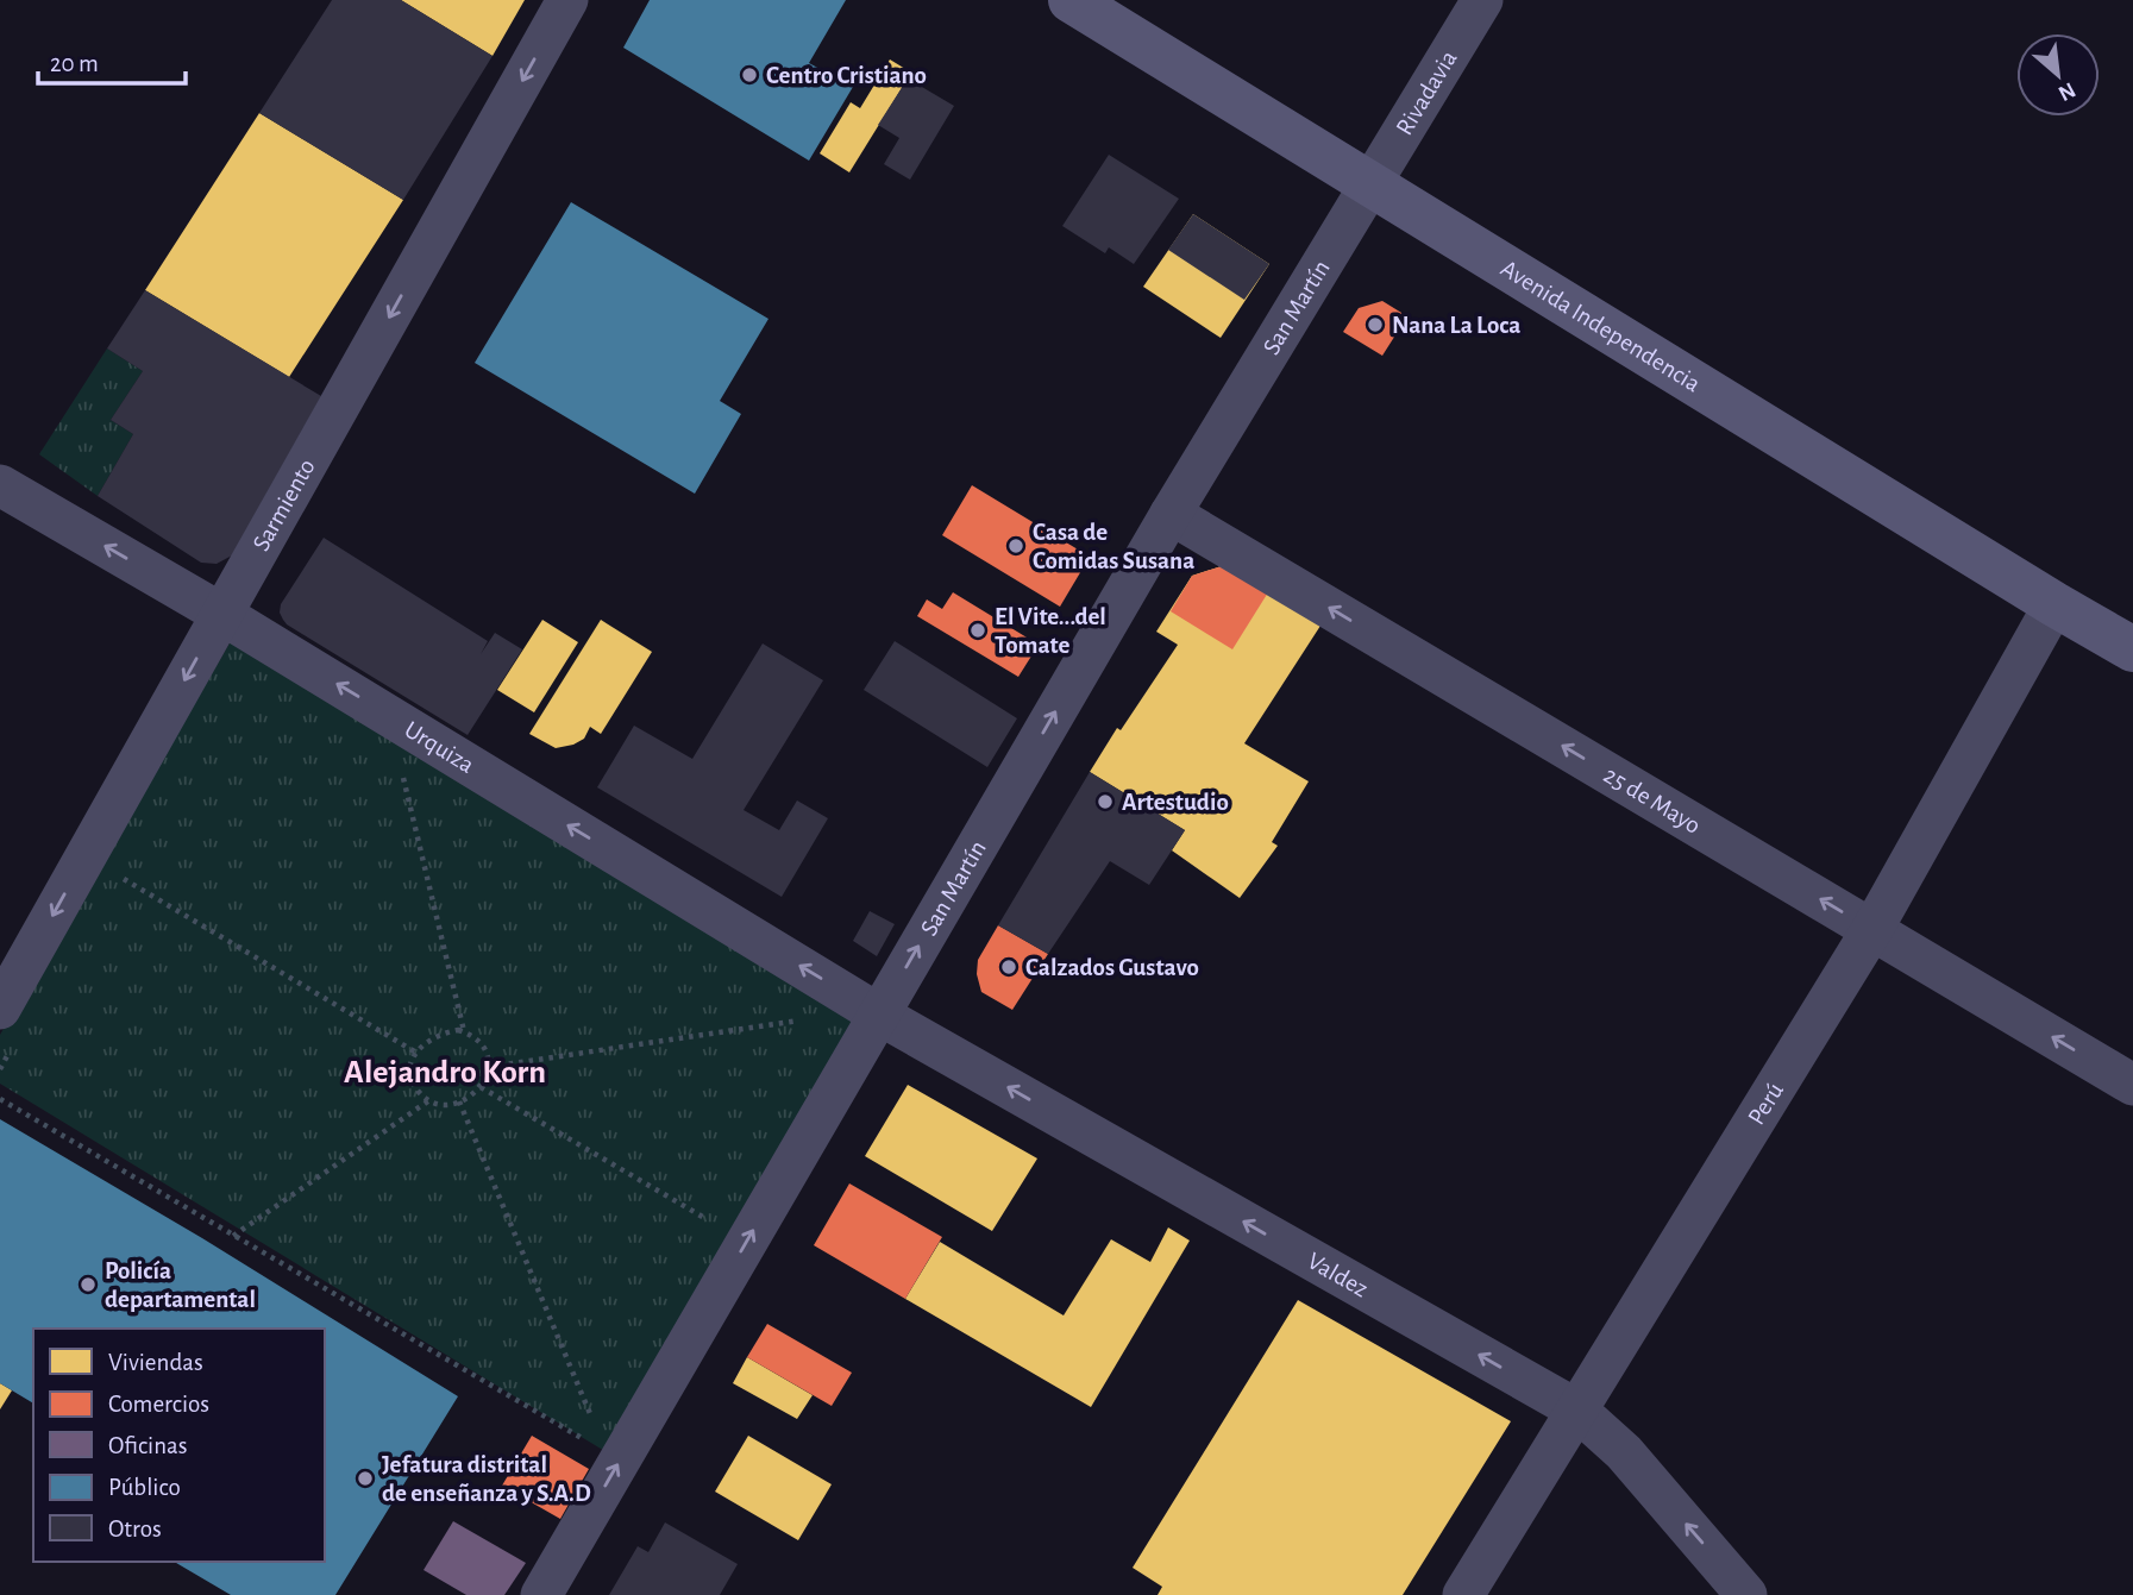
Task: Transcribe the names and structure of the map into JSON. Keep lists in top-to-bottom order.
{
  "streets": {
    "main road": ["Avenida Independencia"],
    "street": [
      "Rivadavia",
      "San Martín",
      "Sarmiento",
      "Urquiza",
      "25 de Mayo",
      "Perú",
      "Valdez"
    ]
  },
  "crossings": [
    ["Rivadavia", "San Martín"],
    ["Rivadavia", "Avenida Independencia"],
    ["San Martín", "Avenida Independencia"],
    ["San Martín", "Urquiza"],
    ["San Martín", "25 de Mayo"],
    ["San Martín", "Valdez"],
    ["Avenida Independencia", "Perú"],
    ["Sarmiento", "Urquiza"],
    ["Urquiza", "Valdez"],
    ["25 de Mayo", "Perú"],
    ["Perú", "Valdez"]
  ],
  "one_way": [
    "San Martín",
    "Sarmiento",
    "Urquiza",
    "25 de Mayo",
    "Valdez"
  ],
  "districts": ["Alejandro Korn"],
  "places": [
    "Centro Cristiano",
    "Nana La Loca",
    "Casa de Comidas Susana",
    "El Vite...del Tomate",
    "Artestudio",
    "Calzados Gustavo",
    "Policía departamental",
    "Jefatura distrital de enseñanza y S.A.D"
  ],
  "legend": [
    "Viviendas",
    "Comercios",
    "Oficinas",
    "Público",
    "Otros"
  ],
  "scale_bar": "20 m",
  "north": "bottom right"
}
